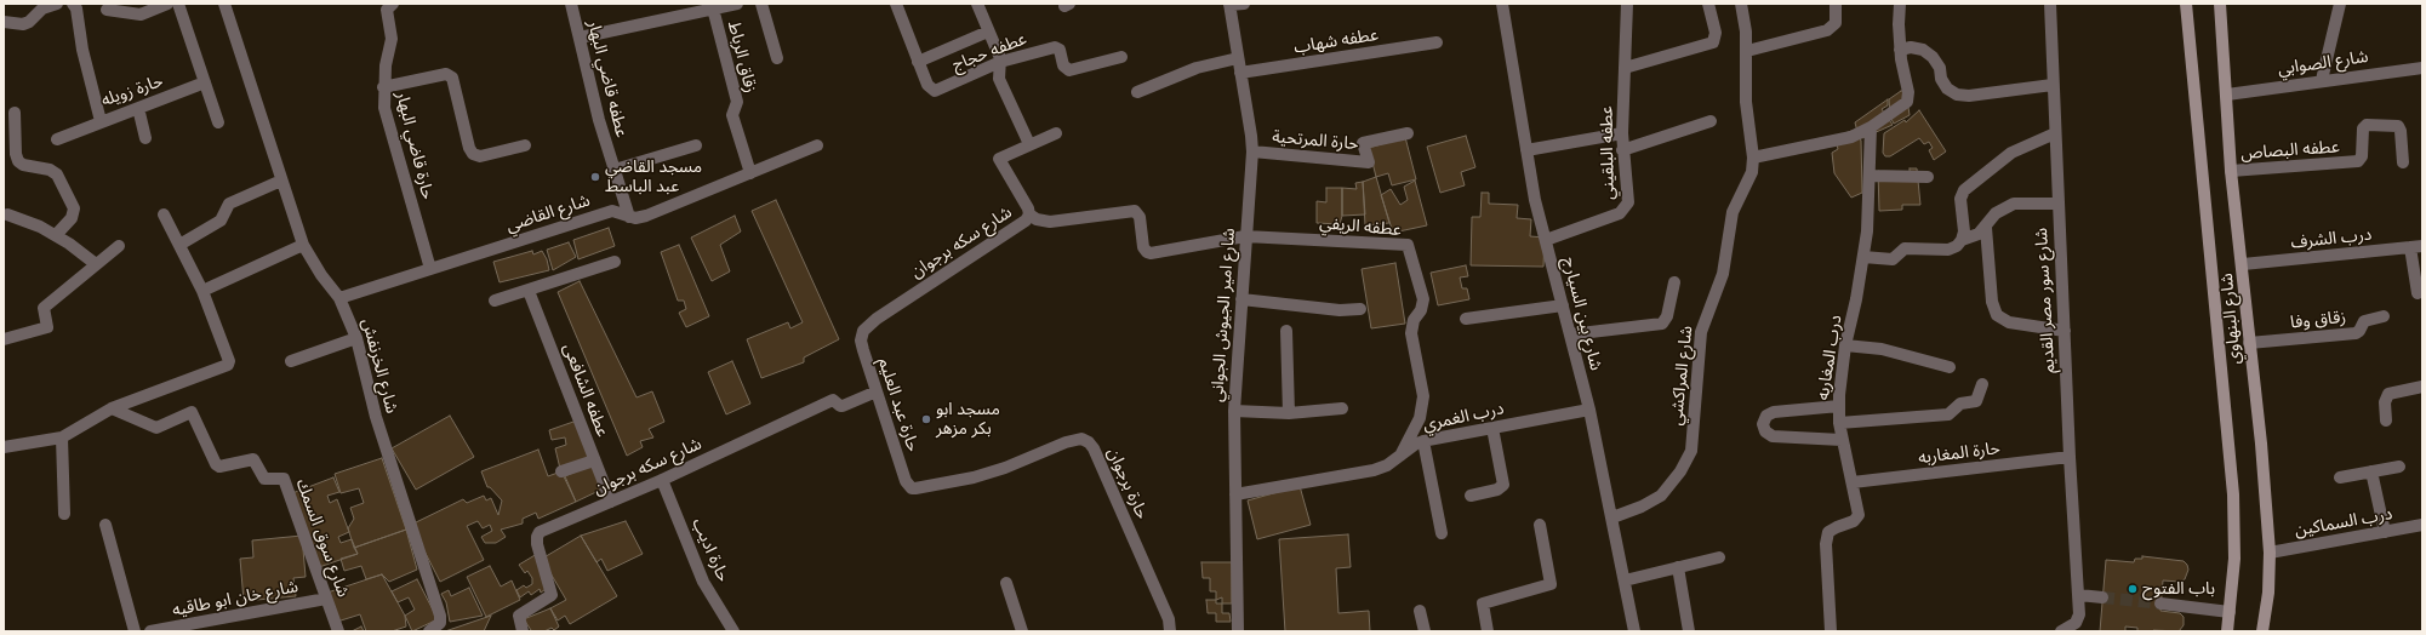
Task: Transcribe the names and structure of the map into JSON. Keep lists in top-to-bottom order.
{
  "streets": {
    "main road": ["شارع البنهاوي"],
    "street": [
      "عطفه شهاب",
      "عطفه حجاج",
      "زقاق الرباط",
      "شارع الصوابي",
      "عطفه قاضي البهار",
      "حارة زويله",
      "حارة المرتحية",
      "حارة قاضي البهار",
      "عطفه البصاص",
      "عطفه البلقيني",
      "شارع القاضي",
      "عطفه الريفي",
      "درب الشرف",
      "شارع سكه برجوان",
      "شارع سور مصر القديم",
      "شارع بين السيارج",
      "شارع امير الجيوش الجواني",
      "زقاق وفا",
      "درب المغاربه",
      "شارع الخرنفش",
      "شارع المراكشي",
      "عطفه الشافعى",
      "حارة عبد العليم",
      "درب الغمري",
      "حارة المغاربه",
      "حارة برجوان",
      "درب السماكين",
      "شارع سوق السمك",
      "حارة اديب",
      "شارع خان ابو طاقيه"
    ]
  },
  "crossings": [
    ["عطفه شهاب", "شارع امير الجيوش الجواني"],
    ["زقاق الرباط", "شارع القاضي"],
    ["شارع الصوابي", "شارع البنهاوي"],
    ["عطفه قاضي البهار", "شارع القاضي"],
    ["حارة المرتحية", "شارع امير الجيوش الجواني"],
    ["حارة قاضي البهار", "شارع القاضي"],
    ["عطفه البصاص", "شارع البنهاوي"],
    ["عطفه البلقيني", "شارع بين السيارج"],
    ["شارع القاضي", "شارع الخرنفش"],
    ["عطفه الريفي", "شارع سكه برجوان"],
    ["عطفه الريفي", "شارع امير الجيوش الجواني"],
    ["عطفه الريفي", "درب الغمري"],
    ["درب الشرف", "شارع البنهاوي"],
    ["شارع سكه برجوان", "عطفه الشافعى"],
    ["شارع سكه برجوان", "حارة عبد العليم"],
    ["شارع سكه برجوان", "حارة اديب"],
    ["شارع سور مصر القديم", "حارة المغاربه"],
    ["شارع بين السيارج", "شارع المراكشي"],
    ["شارع بين السيارج", "درب الغمري"],
    ["شارع امير الجيوش الجواني", "درب الغمري"],
    ["شارع البنهاوي", "زقاق وفا"],
    ["شارع البنهاوي", "درب السماكين"],
    ["درب المغاربه", "حارة المغاربه"],
    ["حارة عبد العليم", "حارة برجوان"],
    ["شارع سوق السمك", "شارع خان ابو طاقيه"]
  ],
  "places": ["مسجد القاضي عبد الباسط", "مسجد ابو بكر مزهر", "باب الفتوح"]
}
